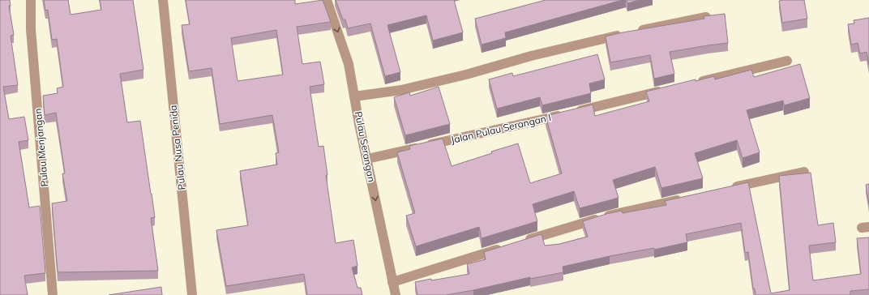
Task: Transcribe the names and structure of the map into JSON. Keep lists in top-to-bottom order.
{
  "streets": {
    "street": [
      "Jalan Pulau Serangan I",
      "Pulau Serangan",
      "Pulau Menjangan",
      "Pulau Nusa Penida"
    ]
  },
  "crossings": [
    ["Jalan Pulau Serangan I", "Pulau Serangan"]
  ],
  "one_way": ["Pulau Serangan"]
}
